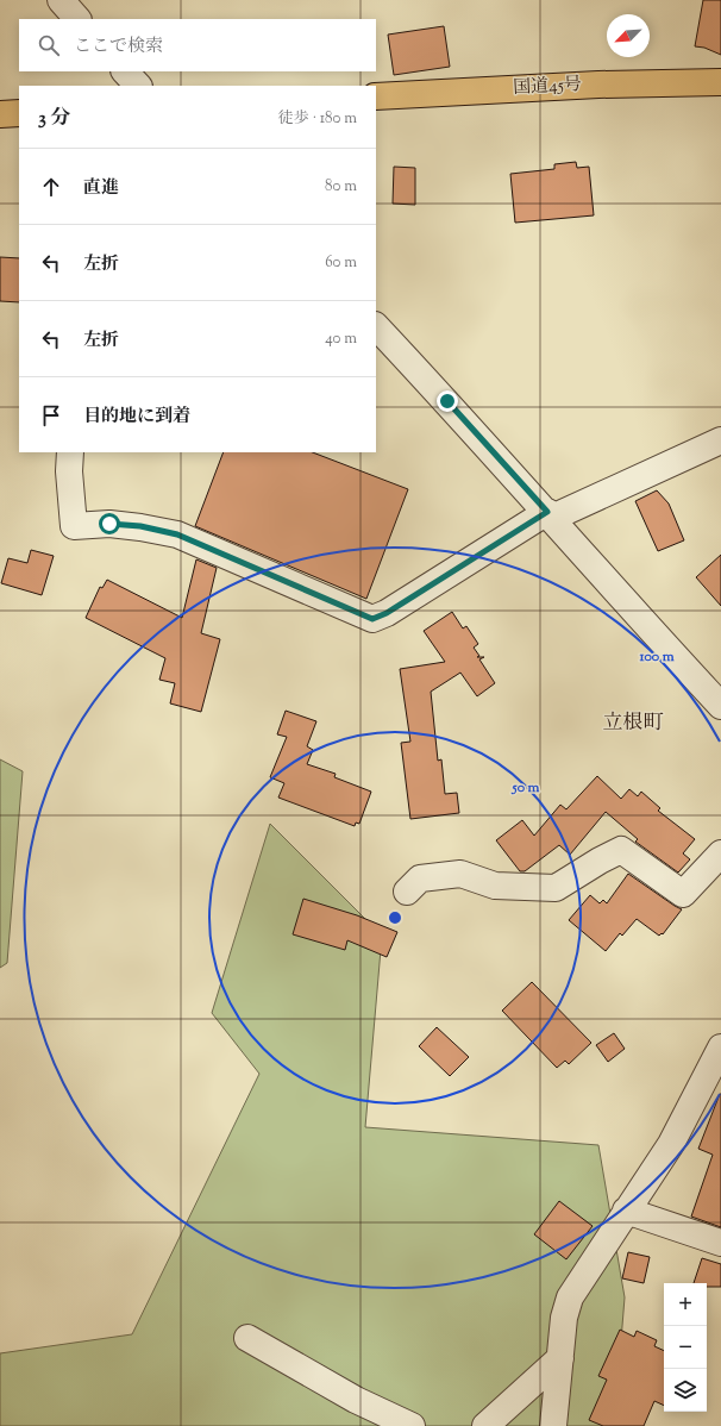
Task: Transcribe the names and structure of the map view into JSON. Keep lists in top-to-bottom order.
{
  "streets": {
    "highway": ["国道45号"]
  },
  "districts": ["立根町"],
  "north": "bottom left",
  "page": {
    "search": "ここで検索",
    "heading": ["3 分", "徒歩 · 180 m"],
    "list": [
      ["直進", "80 m"],
      ["左折", "60 m"],
      ["左折", "40 m"],
      "目的地に到着"
    ],
    "map_buttons": ["+", "−"]
  },
  "rings": ["100 m", "50 m"]
}
